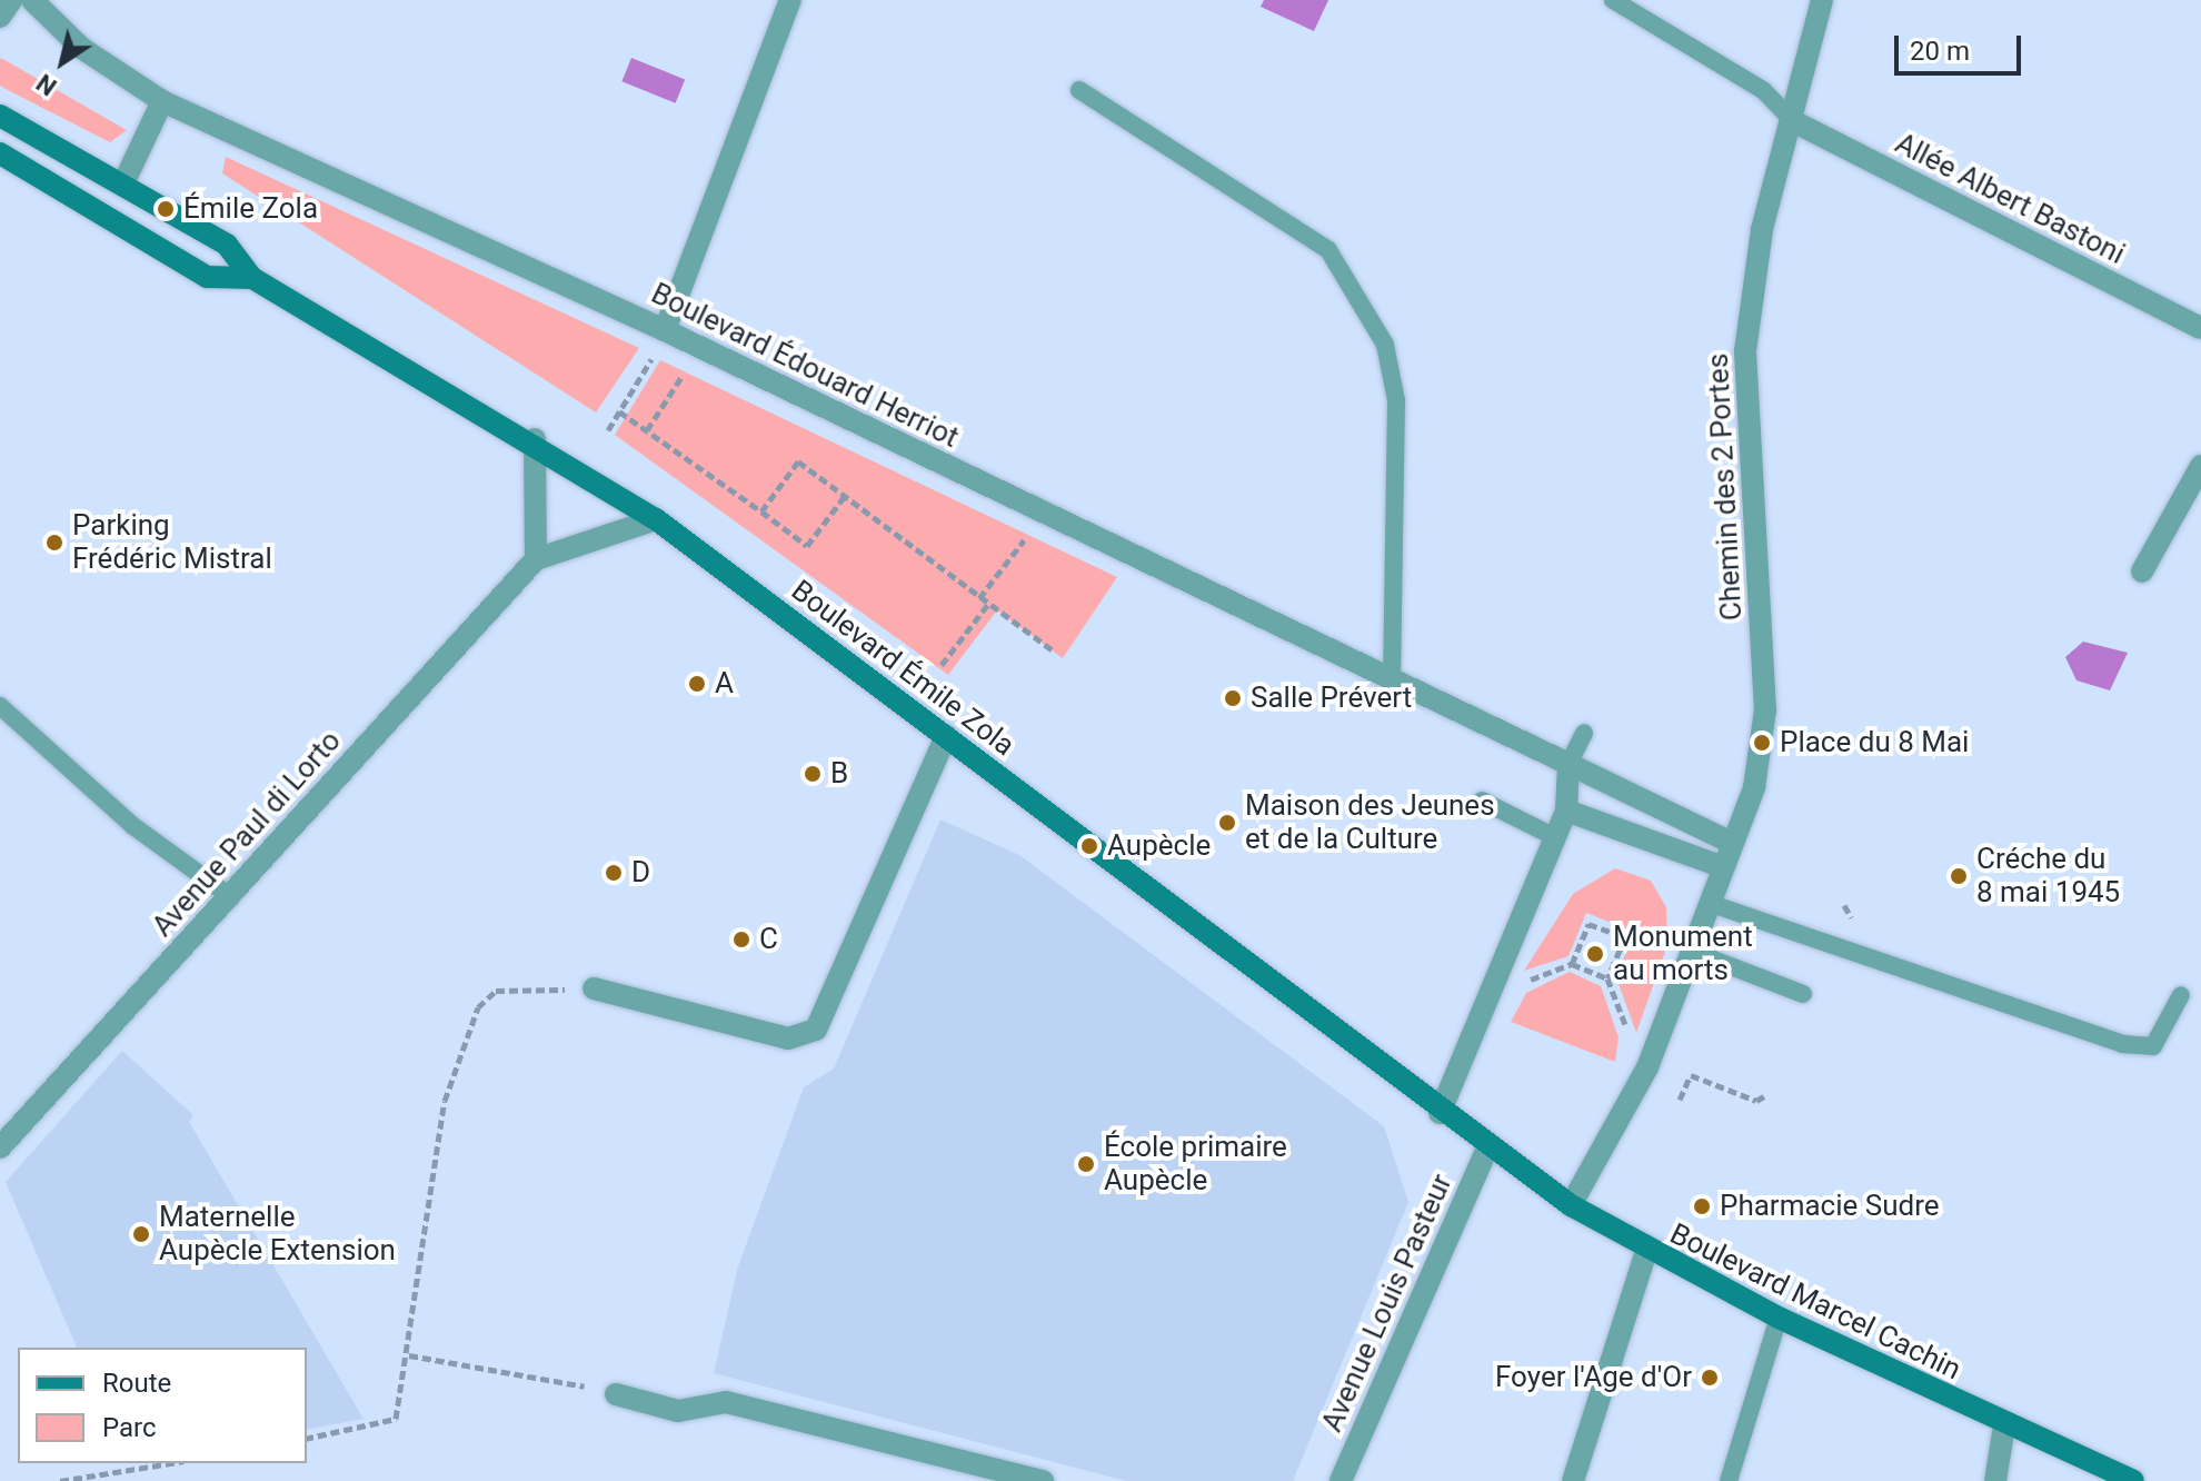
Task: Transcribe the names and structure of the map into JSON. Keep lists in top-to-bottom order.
{
  "streets": {
    "main road": ["Boulevard Émile Zola", "Boulevard Marcel Cachin"],
    "street": [
      "Allée Albert Bastoni",
      "Boulevard Édouard Herriot",
      "Chemin des 2 Portes",
      "Avenue Paul di Lorto",
      "Avenue Louis Pasteur"
    ]
  },
  "crossings": [
    ["Allée Albert Bastoni", "Chemin des 2 Portes"],
    ["Boulevard Édouard Herriot", "Chemin des 2 Portes"],
    ["Chemin des 2 Portes", "Boulevard Marcel Cachin"],
    ["Boulevard Émile Zola", "Avenue Paul di Lorto"],
    ["Boulevard Émile Zola", "Boulevard Marcel Cachin"],
    ["Boulevard Émile Zola", "Avenue Louis Pasteur"],
    ["Boulevard Marcel Cachin", "Avenue Louis Pasteur"]
  ],
  "places": [
    "Émile Zola",
    "Parking Frédéric Mistral",
    "A",
    "Salle Prévert",
    "Place du 8 Mai",
    "B",
    "Maison des Jeunes et de la Culture",
    "Aupècle",
    "D",
    "Créche du 8 mai 1945",
    "C",
    "Monument au morts",
    "École primaire Aupècle",
    "Pharmacie Sudre",
    "Maternelle Aupècle Extension",
    "Foyer l'Age d'Or"
  ],
  "legend": ["Route", "Parc"],
  "scale_bar": "20 m",
  "north": "bottom left"
}
